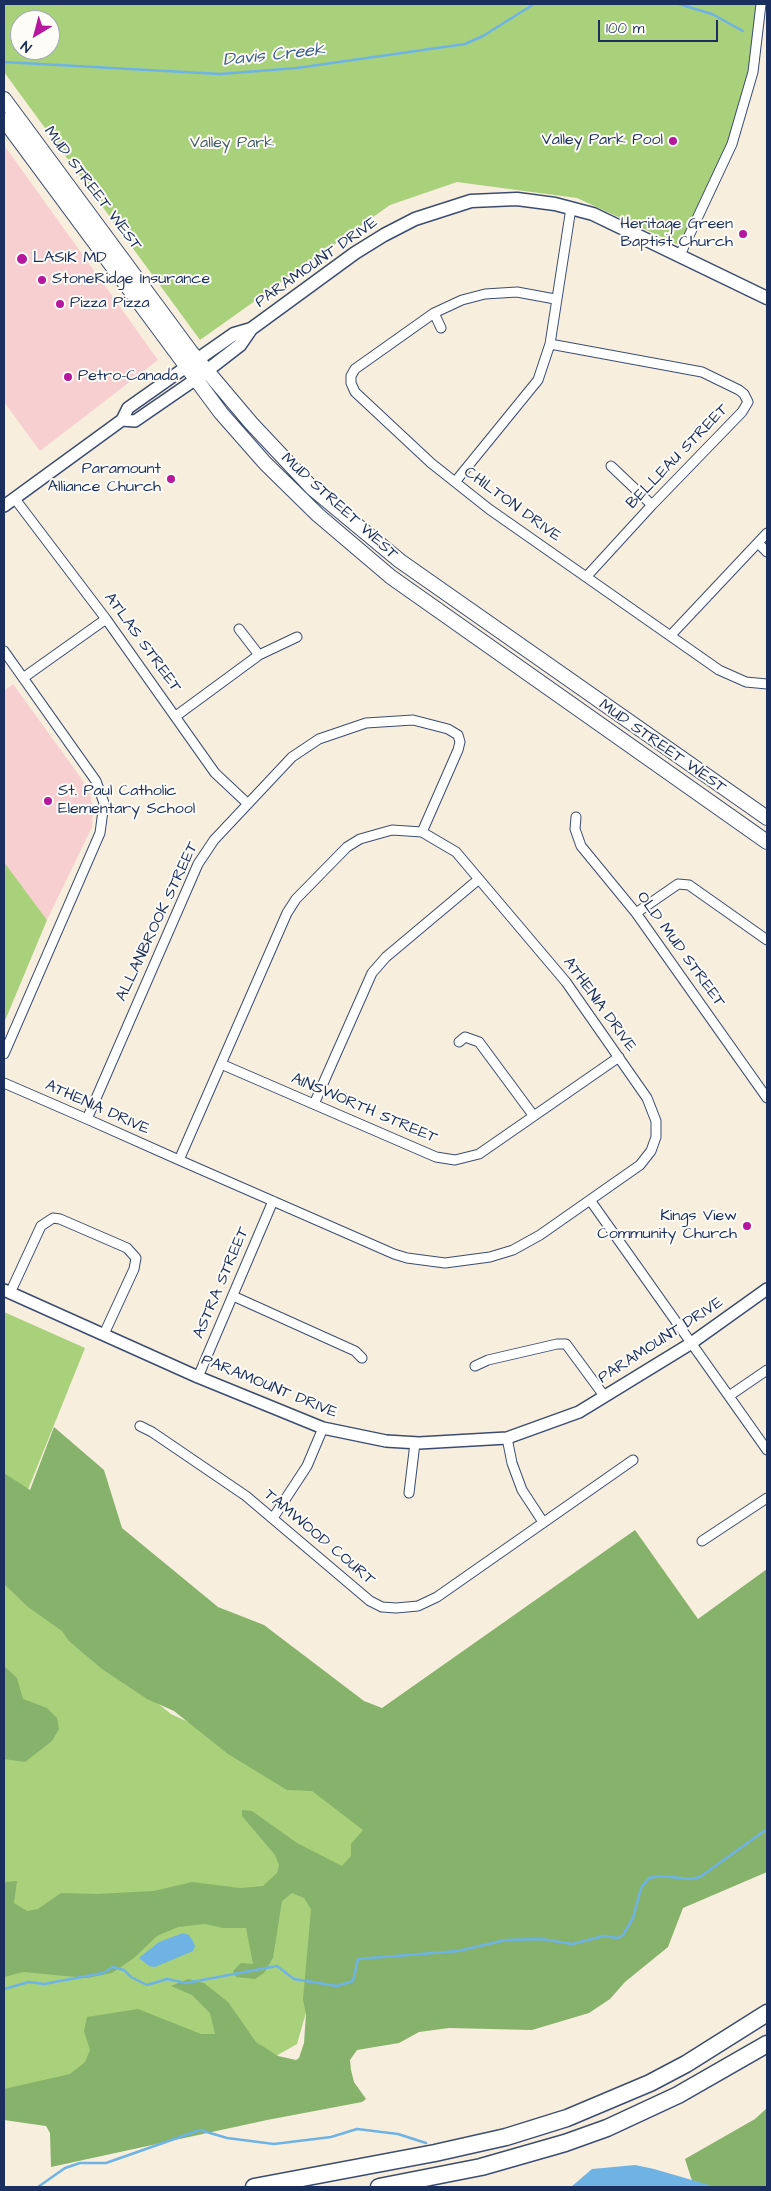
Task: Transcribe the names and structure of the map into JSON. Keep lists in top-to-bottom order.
{
  "streets": {
    "main road": ["MUD STREET WEST", "PARAMOUNT DRIVE"],
    "street": [
      "BELLEAU STREET",
      "CHILTON DRIVE",
      "ATLAS STREET",
      "ALLANBROOK STREET",
      "OLD MUD STREET",
      "ATHENIA DRIVE",
      "AINSWORTH STREET",
      "ASTRA STREET",
      "TAMWOOD COURT"
    ]
  },
  "crossings": [
    ["MUD STREET WEST", "PARAMOUNT DRIVE"],
    ["PARAMOUNT DRIVE", "ATLAS STREET"],
    ["PARAMOUNT DRIVE", "ASTRA STREET"],
    ["BELLEAU STREET", "CHILTON DRIVE"],
    ["ATLAS STREET", "ALLANBROOK STREET"],
    ["ALLANBROOK STREET", "ATHENIA DRIVE"],
    ["ATHENIA DRIVE", "AINSWORTH STREET"],
    ["ATHENIA DRIVE", "ASTRA STREET"]
  ],
  "water": ["Davis Creek"],
  "parks": ["Valley Park"],
  "places": [
    "Valley Park Pool",
    "Heritage Green Baptist Church",
    "LASIK MD",
    "StoneRidge Insurance",
    "Pizza Pizza",
    "Petro-Canada",
    "Paramount Alliance Church",
    "St. Paul Catholic Elementary School",
    "Kings View Community Church"
  ],
  "scale_bar": "100 m",
  "north": "bottom left"
}
